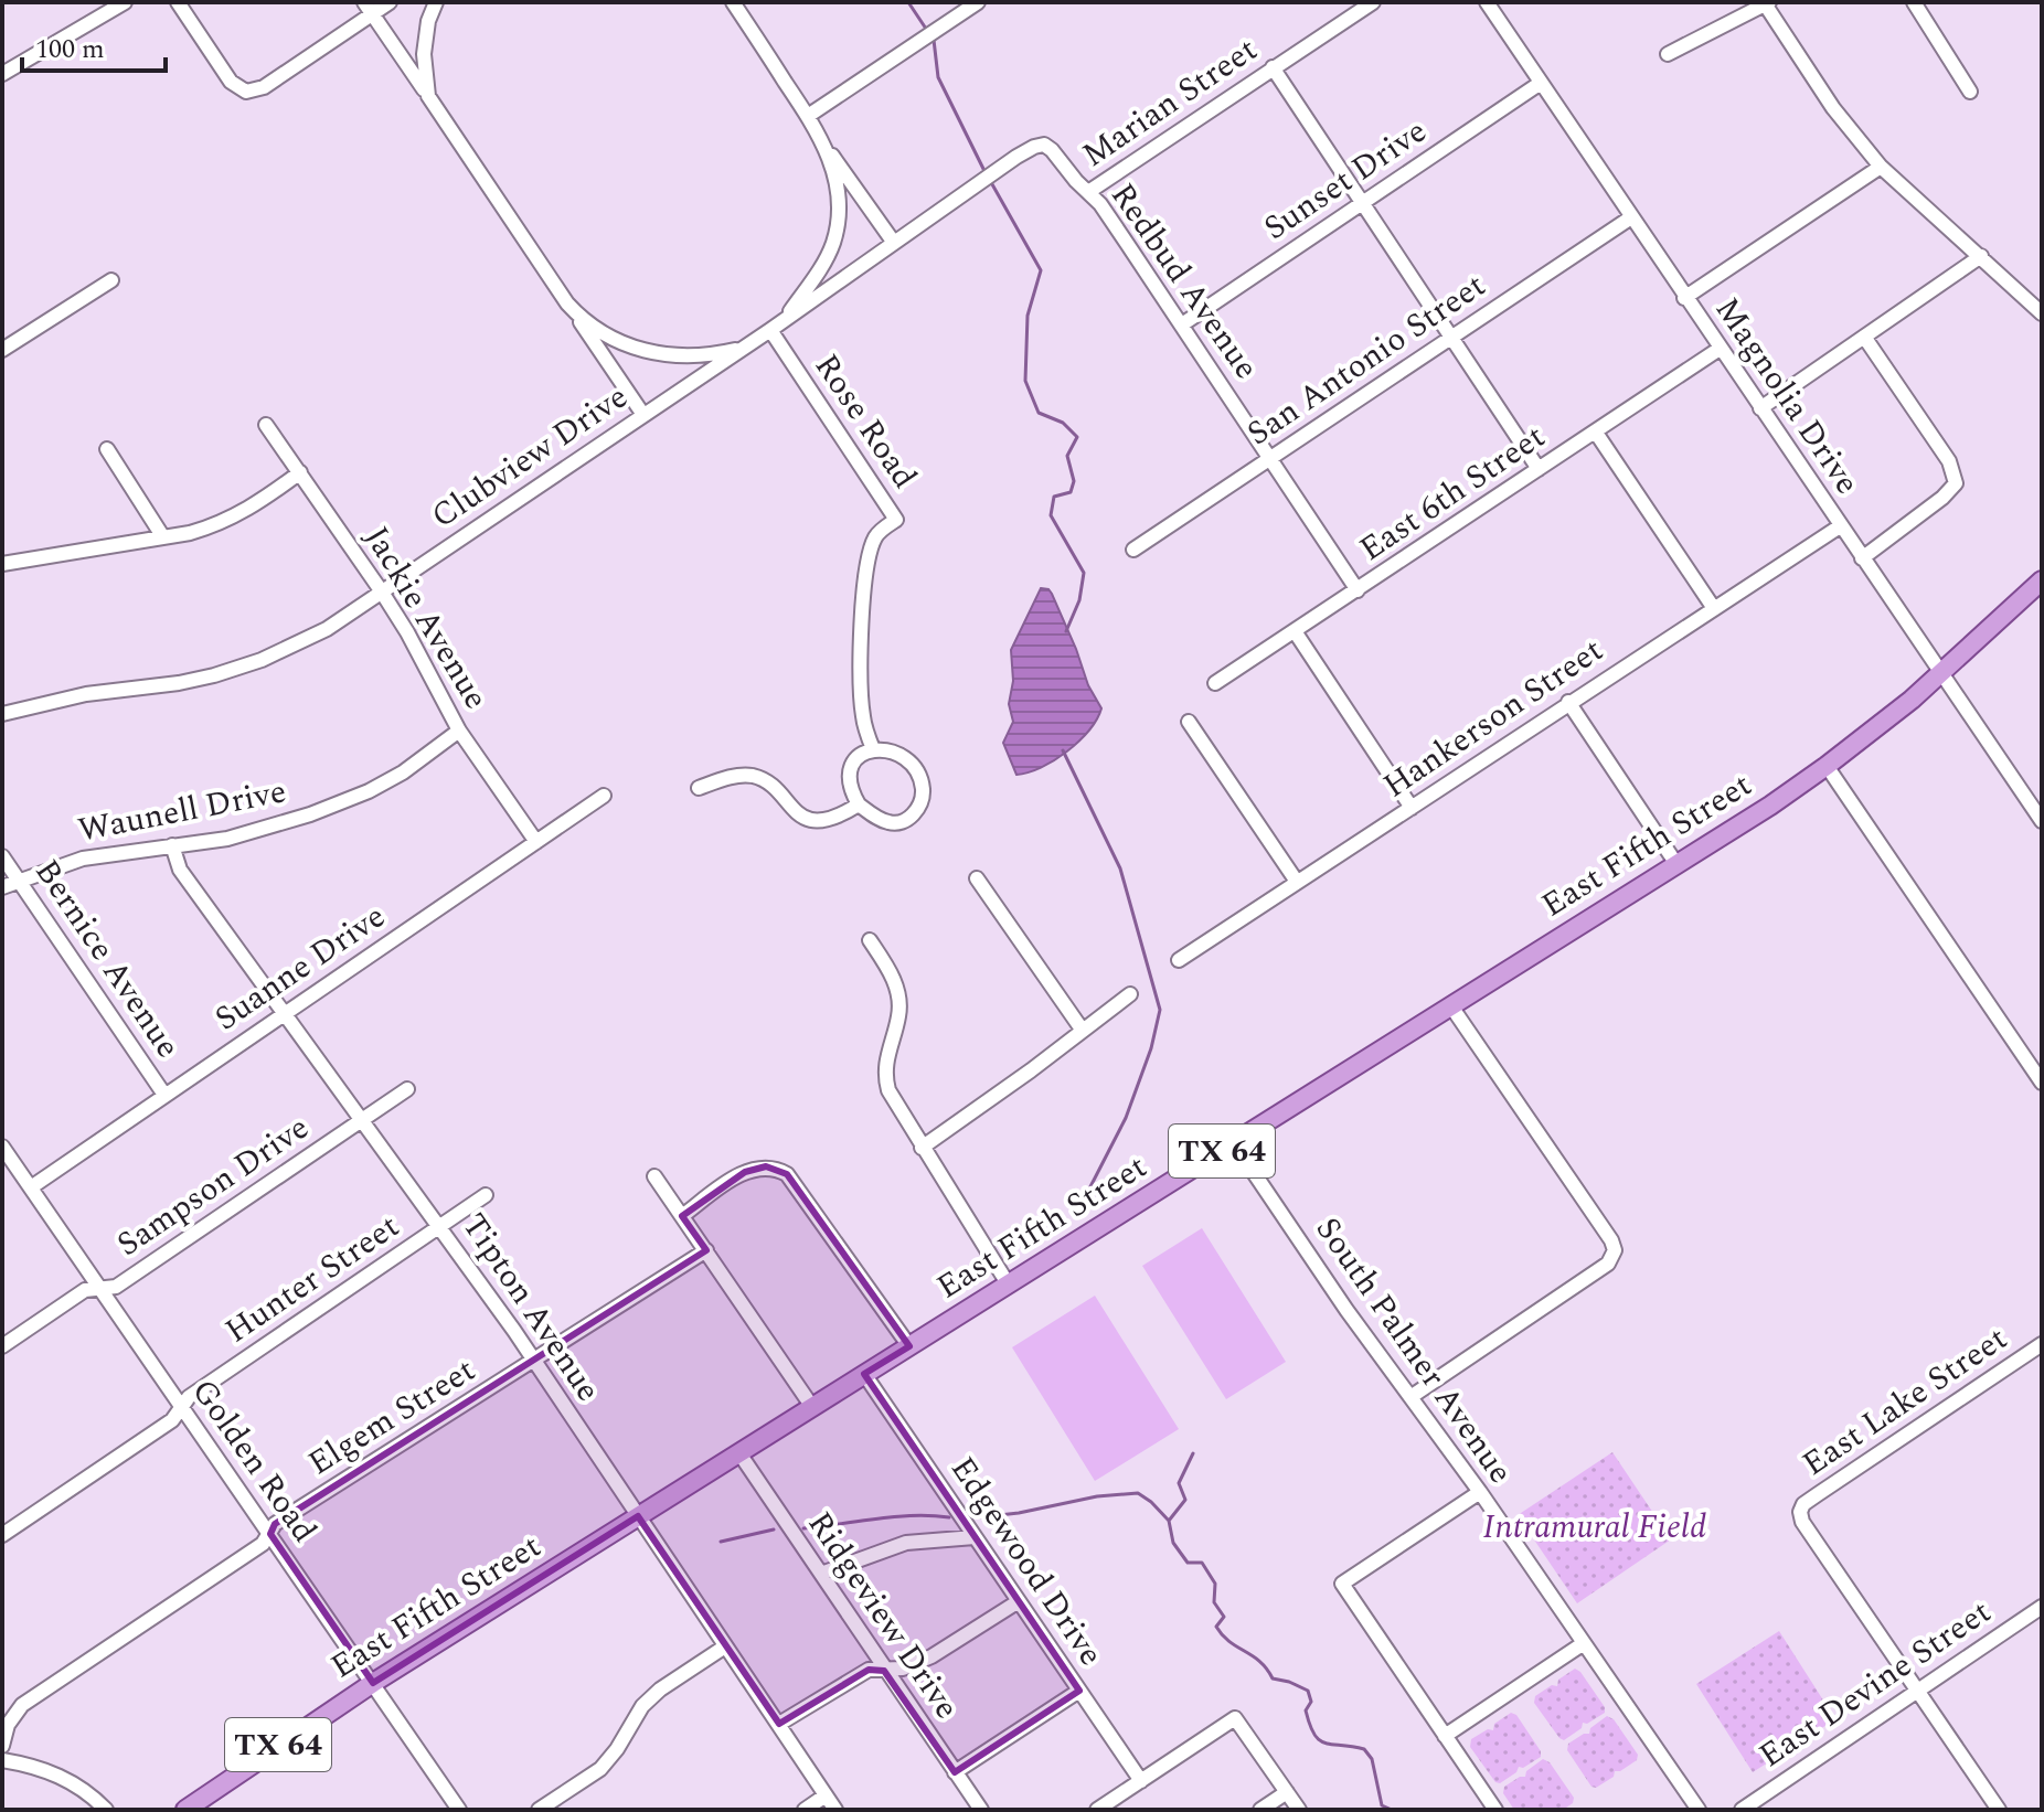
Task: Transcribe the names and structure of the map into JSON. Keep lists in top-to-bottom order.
{
  "streets": {
    "main road": ["East Fifth Street", "TX 64"],
    "street": [
      "Marian Street",
      "Sunset Drive",
      "Redbud Avenue",
      "San Antonio Street",
      "Magnolia Drive",
      "Rose Road",
      "Clubview Drive",
      "East 6th Street",
      "Jackie Avenue",
      "Hankerson Street",
      "Waunell Drive",
      "Bernice Avenue",
      "Suanne Drive",
      "Sampson Drive",
      "Hunter Street",
      "Tipton Avenue",
      "South Palmer Avenue",
      "East Lake Street",
      "Elgem Street",
      "Golden Road",
      "Edgewood Drive",
      "Ridgeview Drive",
      "East Devine Street"
    ]
  },
  "crossings": [
    ["Marian Street", "Redbud Avenue"],
    ["Sunset Drive", "Redbud Avenue"],
    ["Sunset Drive", "Magnolia Drive"],
    ["Redbud Avenue", "San Antonio Street"],
    ["Redbud Avenue", "Clubview Drive"],
    ["Redbud Avenue", "East 6th Street"],
    ["San Antonio Street", "Magnolia Drive"],
    ["Magnolia Drive", "East 6th Street"],
    ["Magnolia Drive", "Hankerson Street"],
    ["Magnolia Drive", "East Fifth Street"],
    ["Rose Road", "Clubview Drive"],
    ["Clubview Drive", "Jackie Avenue"],
    ["Jackie Avenue", "Waunell Drive"],
    ["Jackie Avenue", "Suanne Drive"],
    ["Waunell Drive", "Bernice Avenue"],
    ["Waunell Drive", "Tipton Avenue"],
    ["East Fifth Street", "Tipton Avenue"],
    ["East Fifth Street", "South Palmer Avenue"],
    ["East Fifth Street", "Golden Road"],
    ["East Fifth Street", "Edgewood Drive"],
    ["East Fifth Street", "Ridgeview Drive"],
    ["Bernice Avenue", "Suanne Drive"],
    ["Suanne Drive", "Tipton Avenue"],
    ["Suanne Drive", "Golden Road"],
    ["Sampson Drive", "Tipton Avenue"],
    ["Sampson Drive", "Golden Road"],
    ["Hunter Street", "Tipton Avenue"],
    ["Hunter Street", "Golden Road"],
    ["Tipton Avenue", "Elgem Street"],
    ["East Lake Street", "East Devine Street"],
    ["Elgem Street", "Golden Road"]
  ],
  "parks": ["Intramural Field"],
  "scale_bar": "100 m"
}
